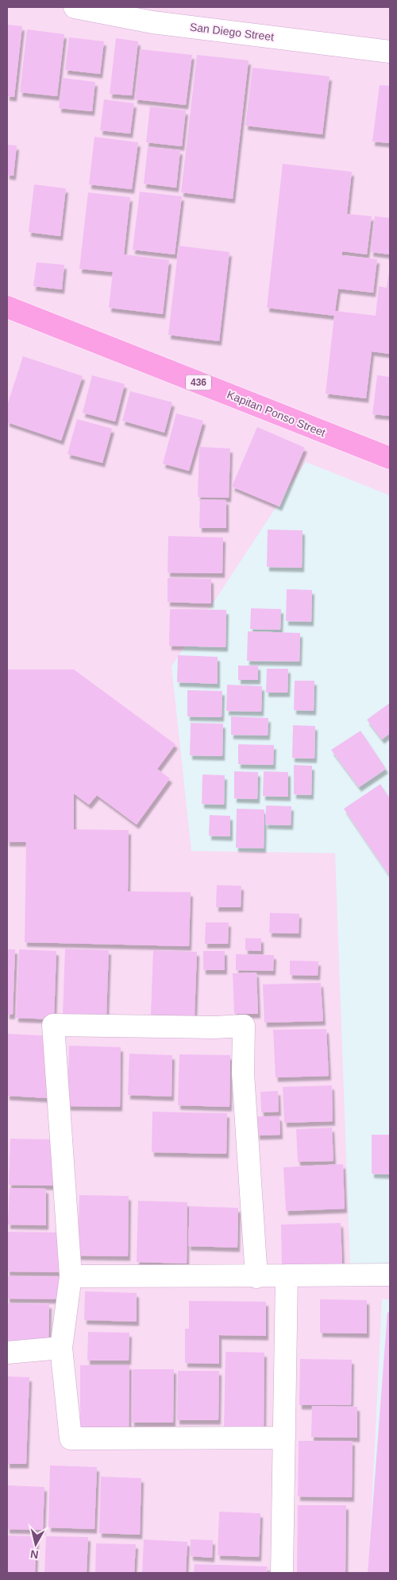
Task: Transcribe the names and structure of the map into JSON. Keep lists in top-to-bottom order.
{
  "streets": {
    "main road": ["436", "Kapitan Ponso Street"],
    "street": ["San Diego Street"]
  },
  "north": "bottom"
}
